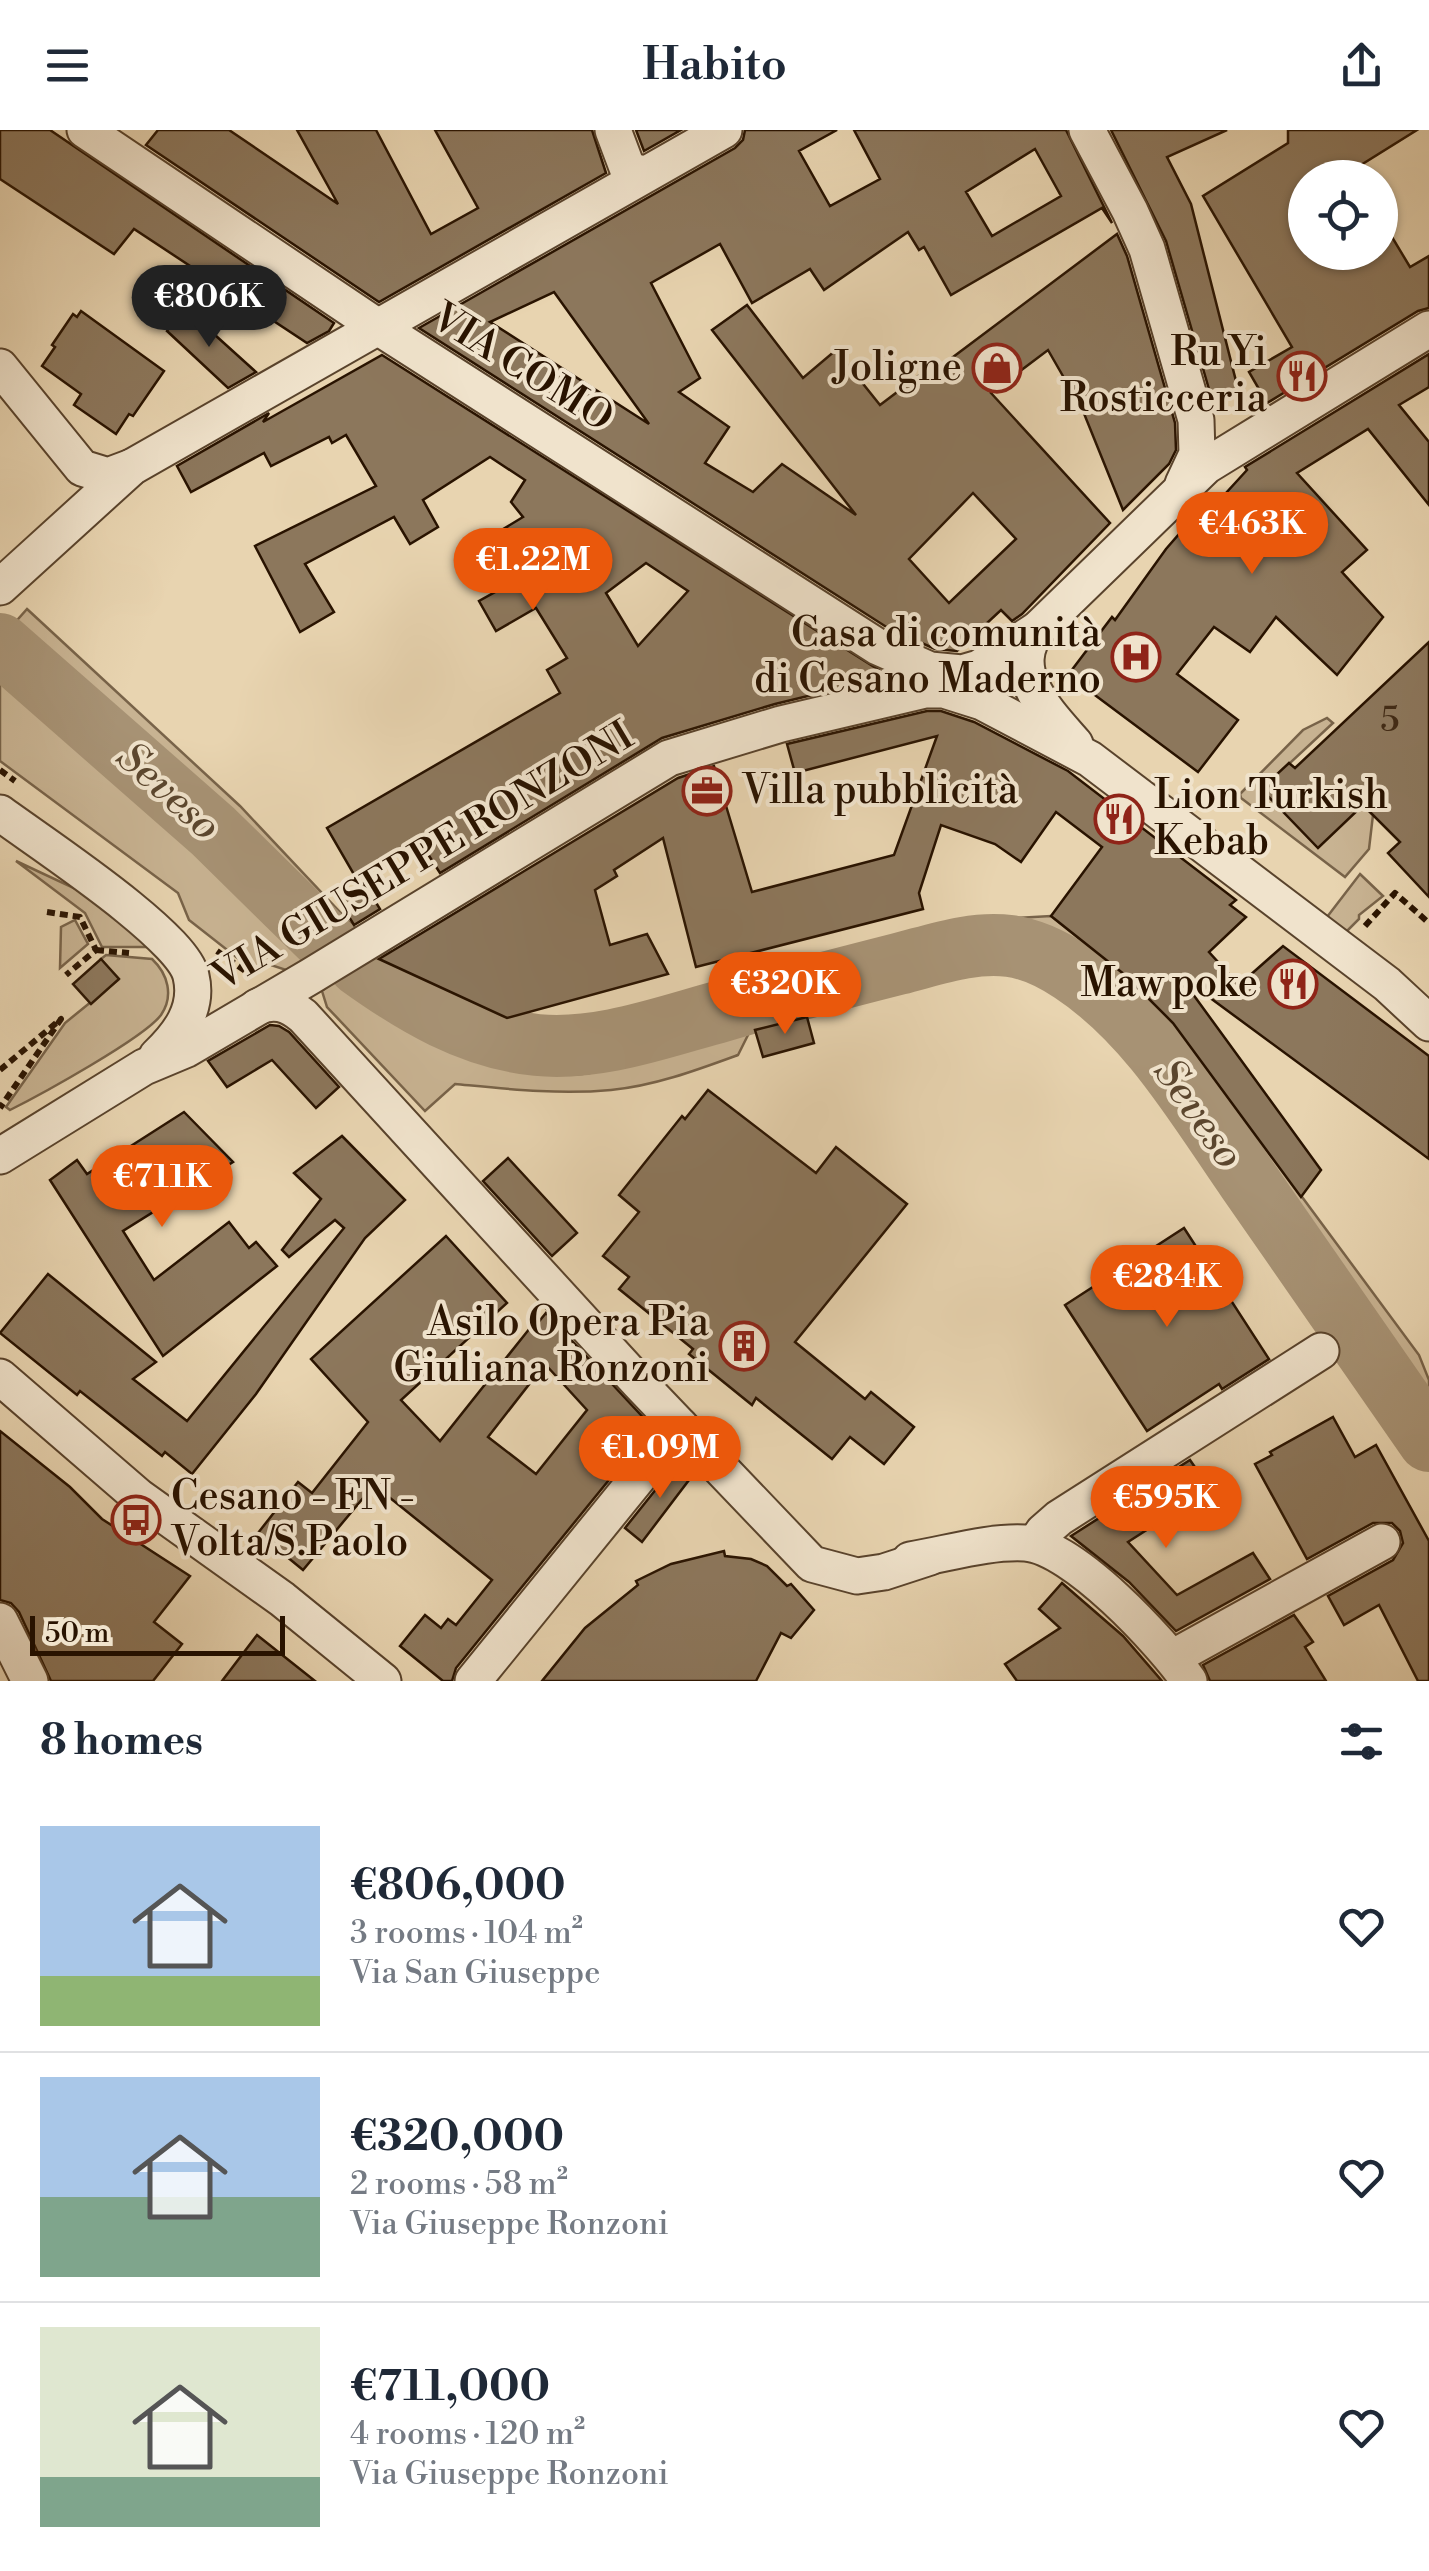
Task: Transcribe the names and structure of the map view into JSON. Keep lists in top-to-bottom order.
{
  "streets": {
    "street": ["VIA COMO", "VIA GIUSEPPE RONZONI"]
  },
  "crossings": [
    ["VIA COMO", "VIA GIUSEPPE RONZONI"]
  ],
  "water": ["Seveso"],
  "places": {
    "shop": ["Joligne"],
    "restaurant": ["Ru Yi Rosticceria", "Lion Turkish Kebab", "Maw poke"],
    "hospital": ["Casa di comunità di Cesano Maderno"],
    "office": ["Villa pubblicità"],
    "building": ["Asilo Opera Pia Giuliana Ronzoni"],
    "bus stop": ["Cesano - FN - Volta/S.Paolo"]
  },
  "house_numbers": ["5"],
  "scale_bar": "50 m",
  "page": {
    "header": "Habito",
    "price": [
      "€806K",
      "€463K",
      "€1.22M",
      "€320K",
      "€711K",
      "€284K",
      "€1.09M",
      "€595K"
    ],
    "scale": "50 m",
    "heading": "8 homes",
    "list": [
      {
        "name": "€806,000",
        "note": "3 rooms · 104 m² · Via San Giuseppe"
      },
      {
        "name": "€320,000",
        "note": "2 rooms · 58 m² · Via Giuseppe Ronzoni"
      },
      {
        "name": "€711,000",
        "note": "4 rooms · 120 m² · Via Giuseppe Ronzoni"
      }
    ]
  }
}
